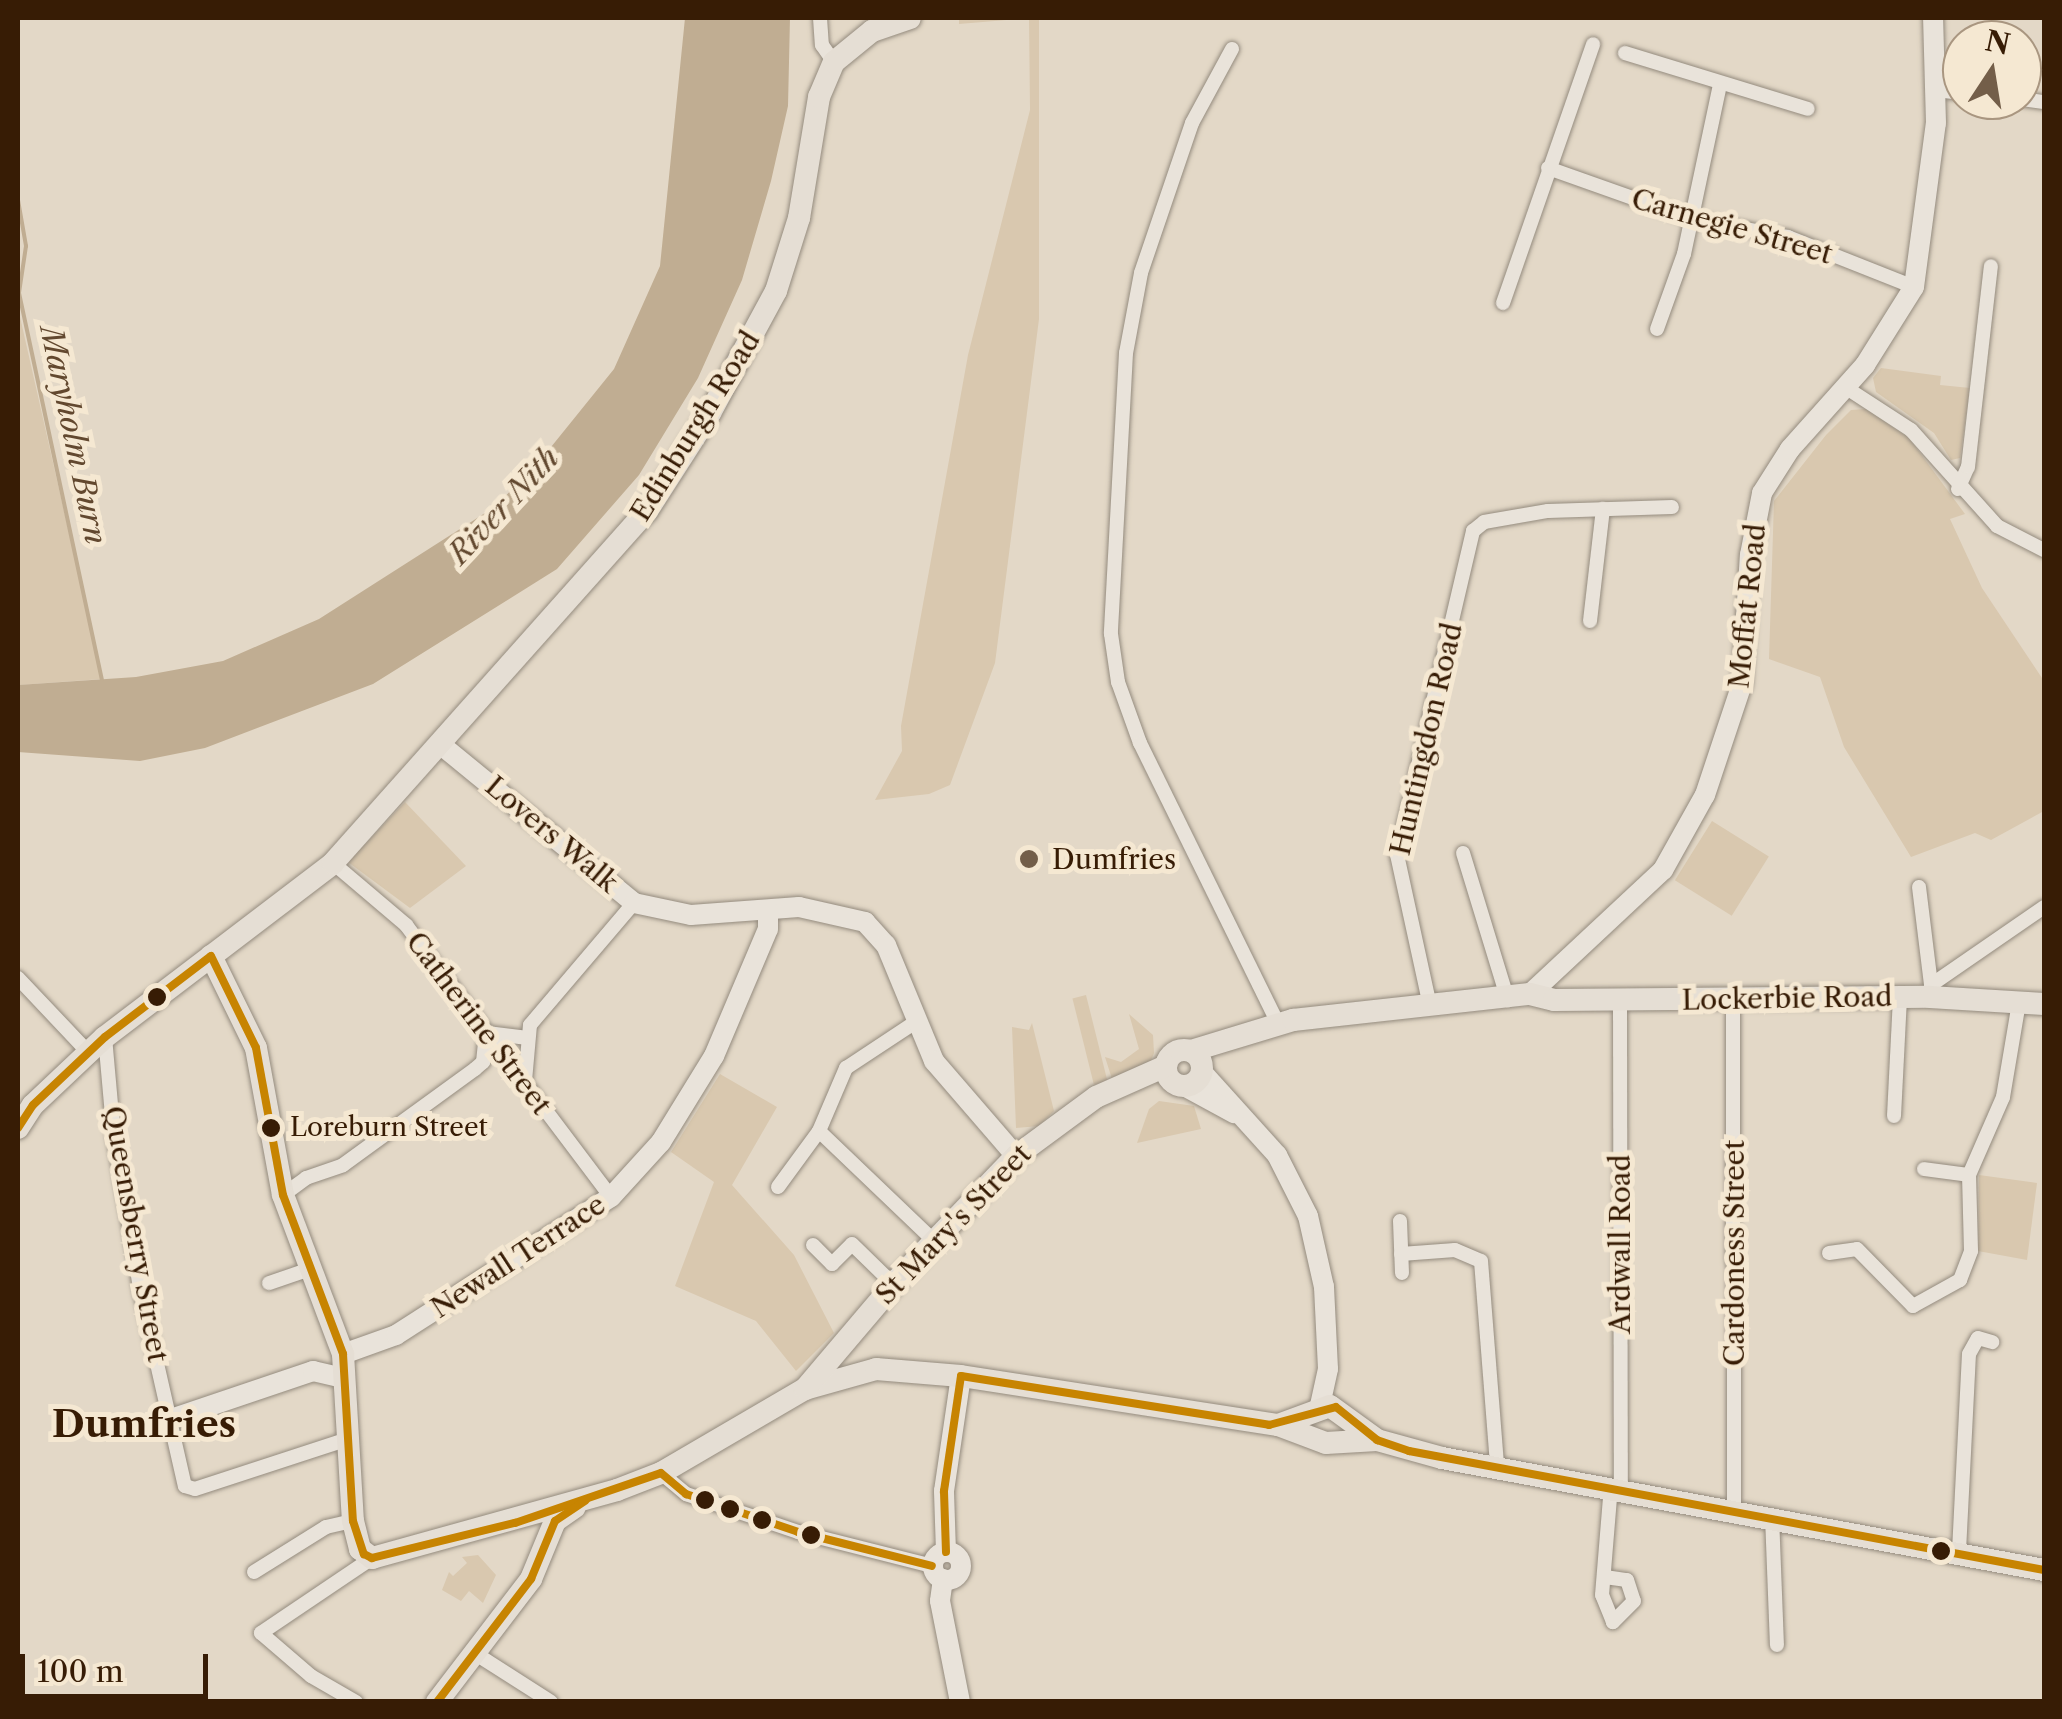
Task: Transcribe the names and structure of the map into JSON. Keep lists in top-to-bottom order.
{
  "streets": {
    "main road": ["Edinburgh Road", "Lockerbie Road", "St Mary's Street"],
    "street": [
      "Carnegie Street",
      "Moffat Road",
      "Huntingdon Road",
      "Lovers Walk",
      "Catherine Street",
      "Queensberry Street",
      "Ardwall Road",
      "Cardoness Street",
      "Newall Terrace"
    ]
  },
  "crossings": [
    ["Carnegie Street", "Moffat Road"],
    ["Edinburgh Road", "Lovers Walk"],
    ["Edinburgh Road", "Catherine Street"],
    ["Edinburgh Road", "Queensberry Street"],
    ["Moffat Road", "Lockerbie Road"],
    ["Moffat Road", "St Mary's Street"],
    ["Huntingdon Road", "St Mary's Street"],
    ["Lovers Walk", "St Mary's Street"],
    ["Lovers Walk", "Newall Terrace"],
    ["Lockerbie Road", "St Mary's Street"],
    ["Lockerbie Road", "Ardwall Road"],
    ["Lockerbie Road", "Cardoness Street"],
    ["Catherine Street", "Newall Terrace"]
  ],
  "districts": ["Dumfries"],
  "water": ["Maryholm Burn", "River Nith"],
  "places": ["Dumfries", "Loreburn Street"],
  "scale_bar": "100 m",
  "north": "top"
}
